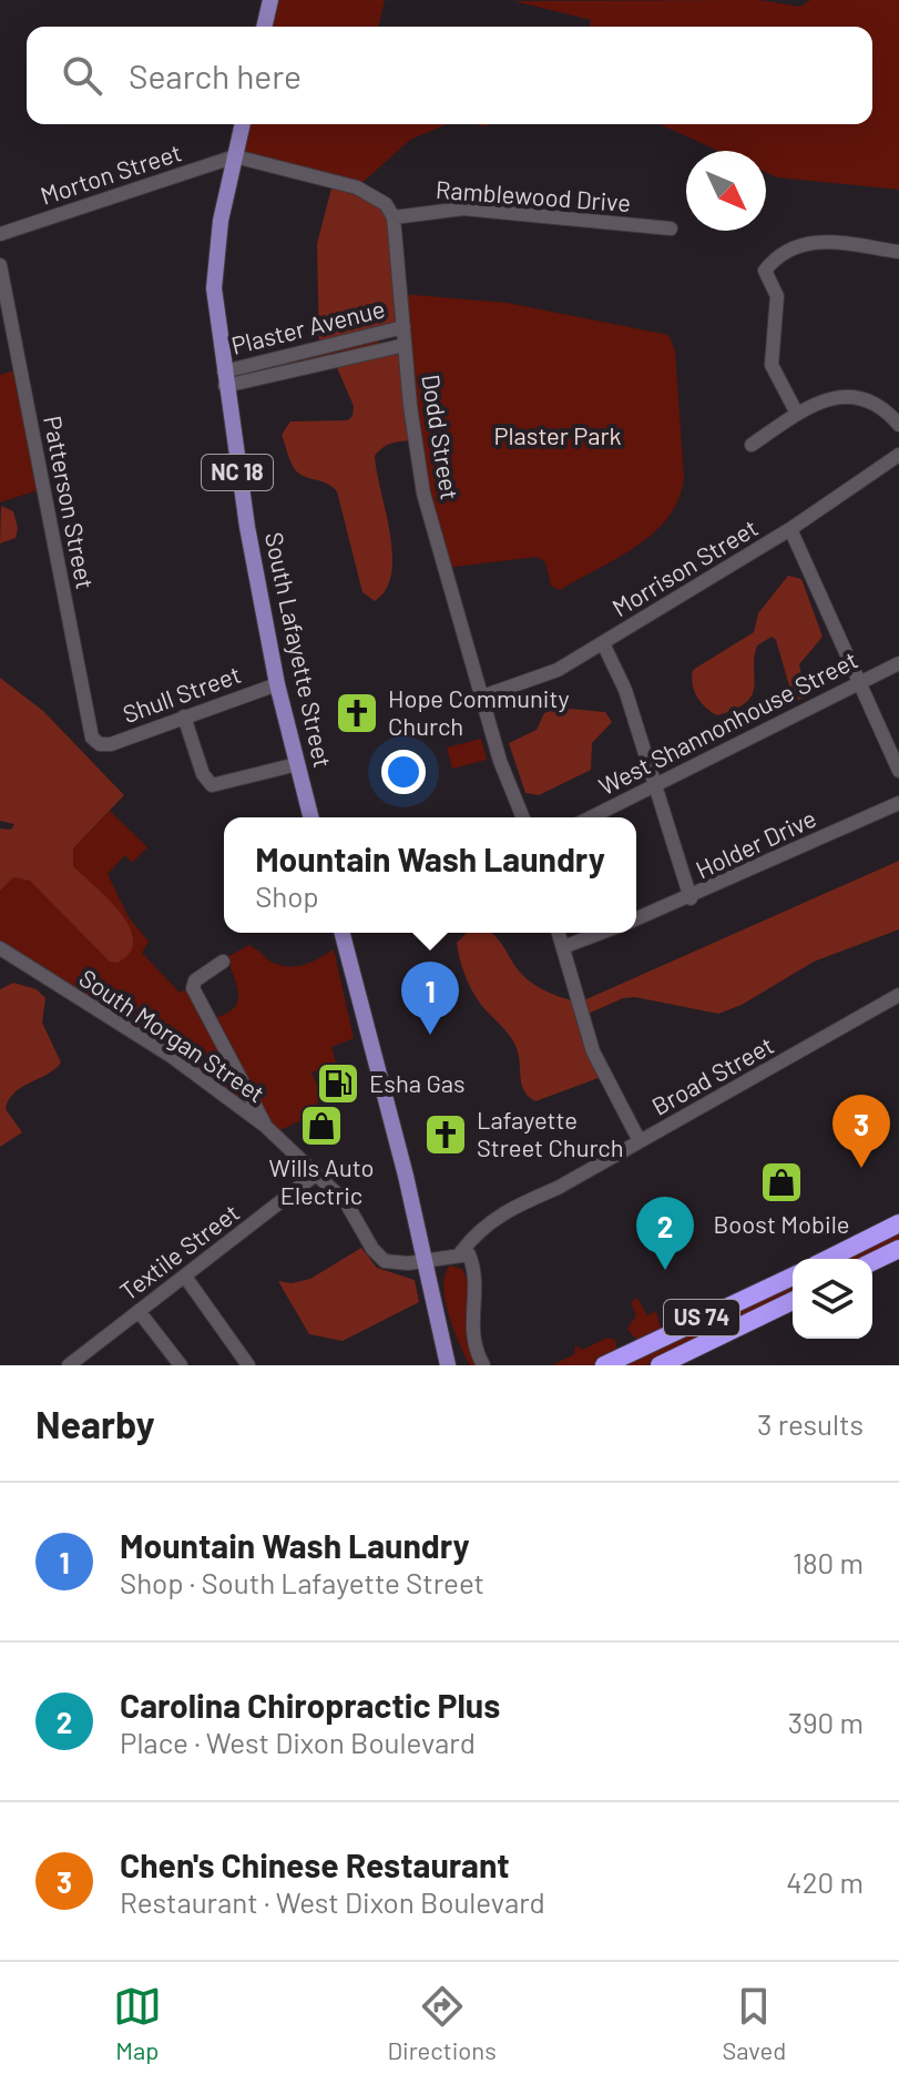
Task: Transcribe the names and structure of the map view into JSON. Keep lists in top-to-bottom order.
{
  "streets": {
    "highway": ["US 74"],
    "main road": ["NC 18", "South Lafayette Street"],
    "street": [
      "Morton Street",
      "Ramblewood Drive",
      "Plaster Avenue",
      "Dodd Street",
      "Patterson Street",
      "Morrison Street",
      "Shull Street",
      "West Shannonhouse Street",
      "Holder Drive",
      "South Morgan Street",
      "Broad Street",
      "Textile Street"
    ]
  },
  "crossings": [
    ["Morton Street", "South Lafayette Street"],
    ["Ramblewood Drive", "Dodd Street"],
    ["Plaster Avenue", "Dodd Street"],
    ["Plaster Avenue", "South Lafayette Street"],
    ["Dodd Street", "Morrison Street"],
    ["Patterson Street", "Shull Street"],
    ["South Lafayette Street", "Shull Street"],
    ["South Morgan Street", "Broad Street"],
    ["South Morgan Street", "Textile Street"]
  ],
  "parks": ["Plaster Park"],
  "places": {
    "church": ["Hope Community Church", "Lafayette Street Church"],
    "fuel station": ["Esha Gas"],
    "shop": ["Wills Auto Electric", "Boost Mobile"]
  },
  "north": "bottom right",
  "page": {
    "search": "Search here",
    "popup": ["Mountain Wash Laundry", "Shop"],
    "pins": ["1", "3", "2"],
    "heading": ["Nearby", "3 results"],
    "list": [
      {
        "mark": "1",
        "name": "Mountain Wash Laundry",
        "note": "Shop · South Lafayette Street",
        "value": "180 m"
      },
      {
        "mark": "2",
        "name": "Carolina Chiropractic Plus",
        "note": "Place · West Dixon Boulevard",
        "value": "390 m"
      },
      {
        "mark": "3",
        "name": "Chen's Chinese Restaurant",
        "note": "Restaurant · West Dixon Boulevard",
        "value": "420 m"
      }
    ],
    "nav": ["Map", "Directions", "Saved"]
  }
}
